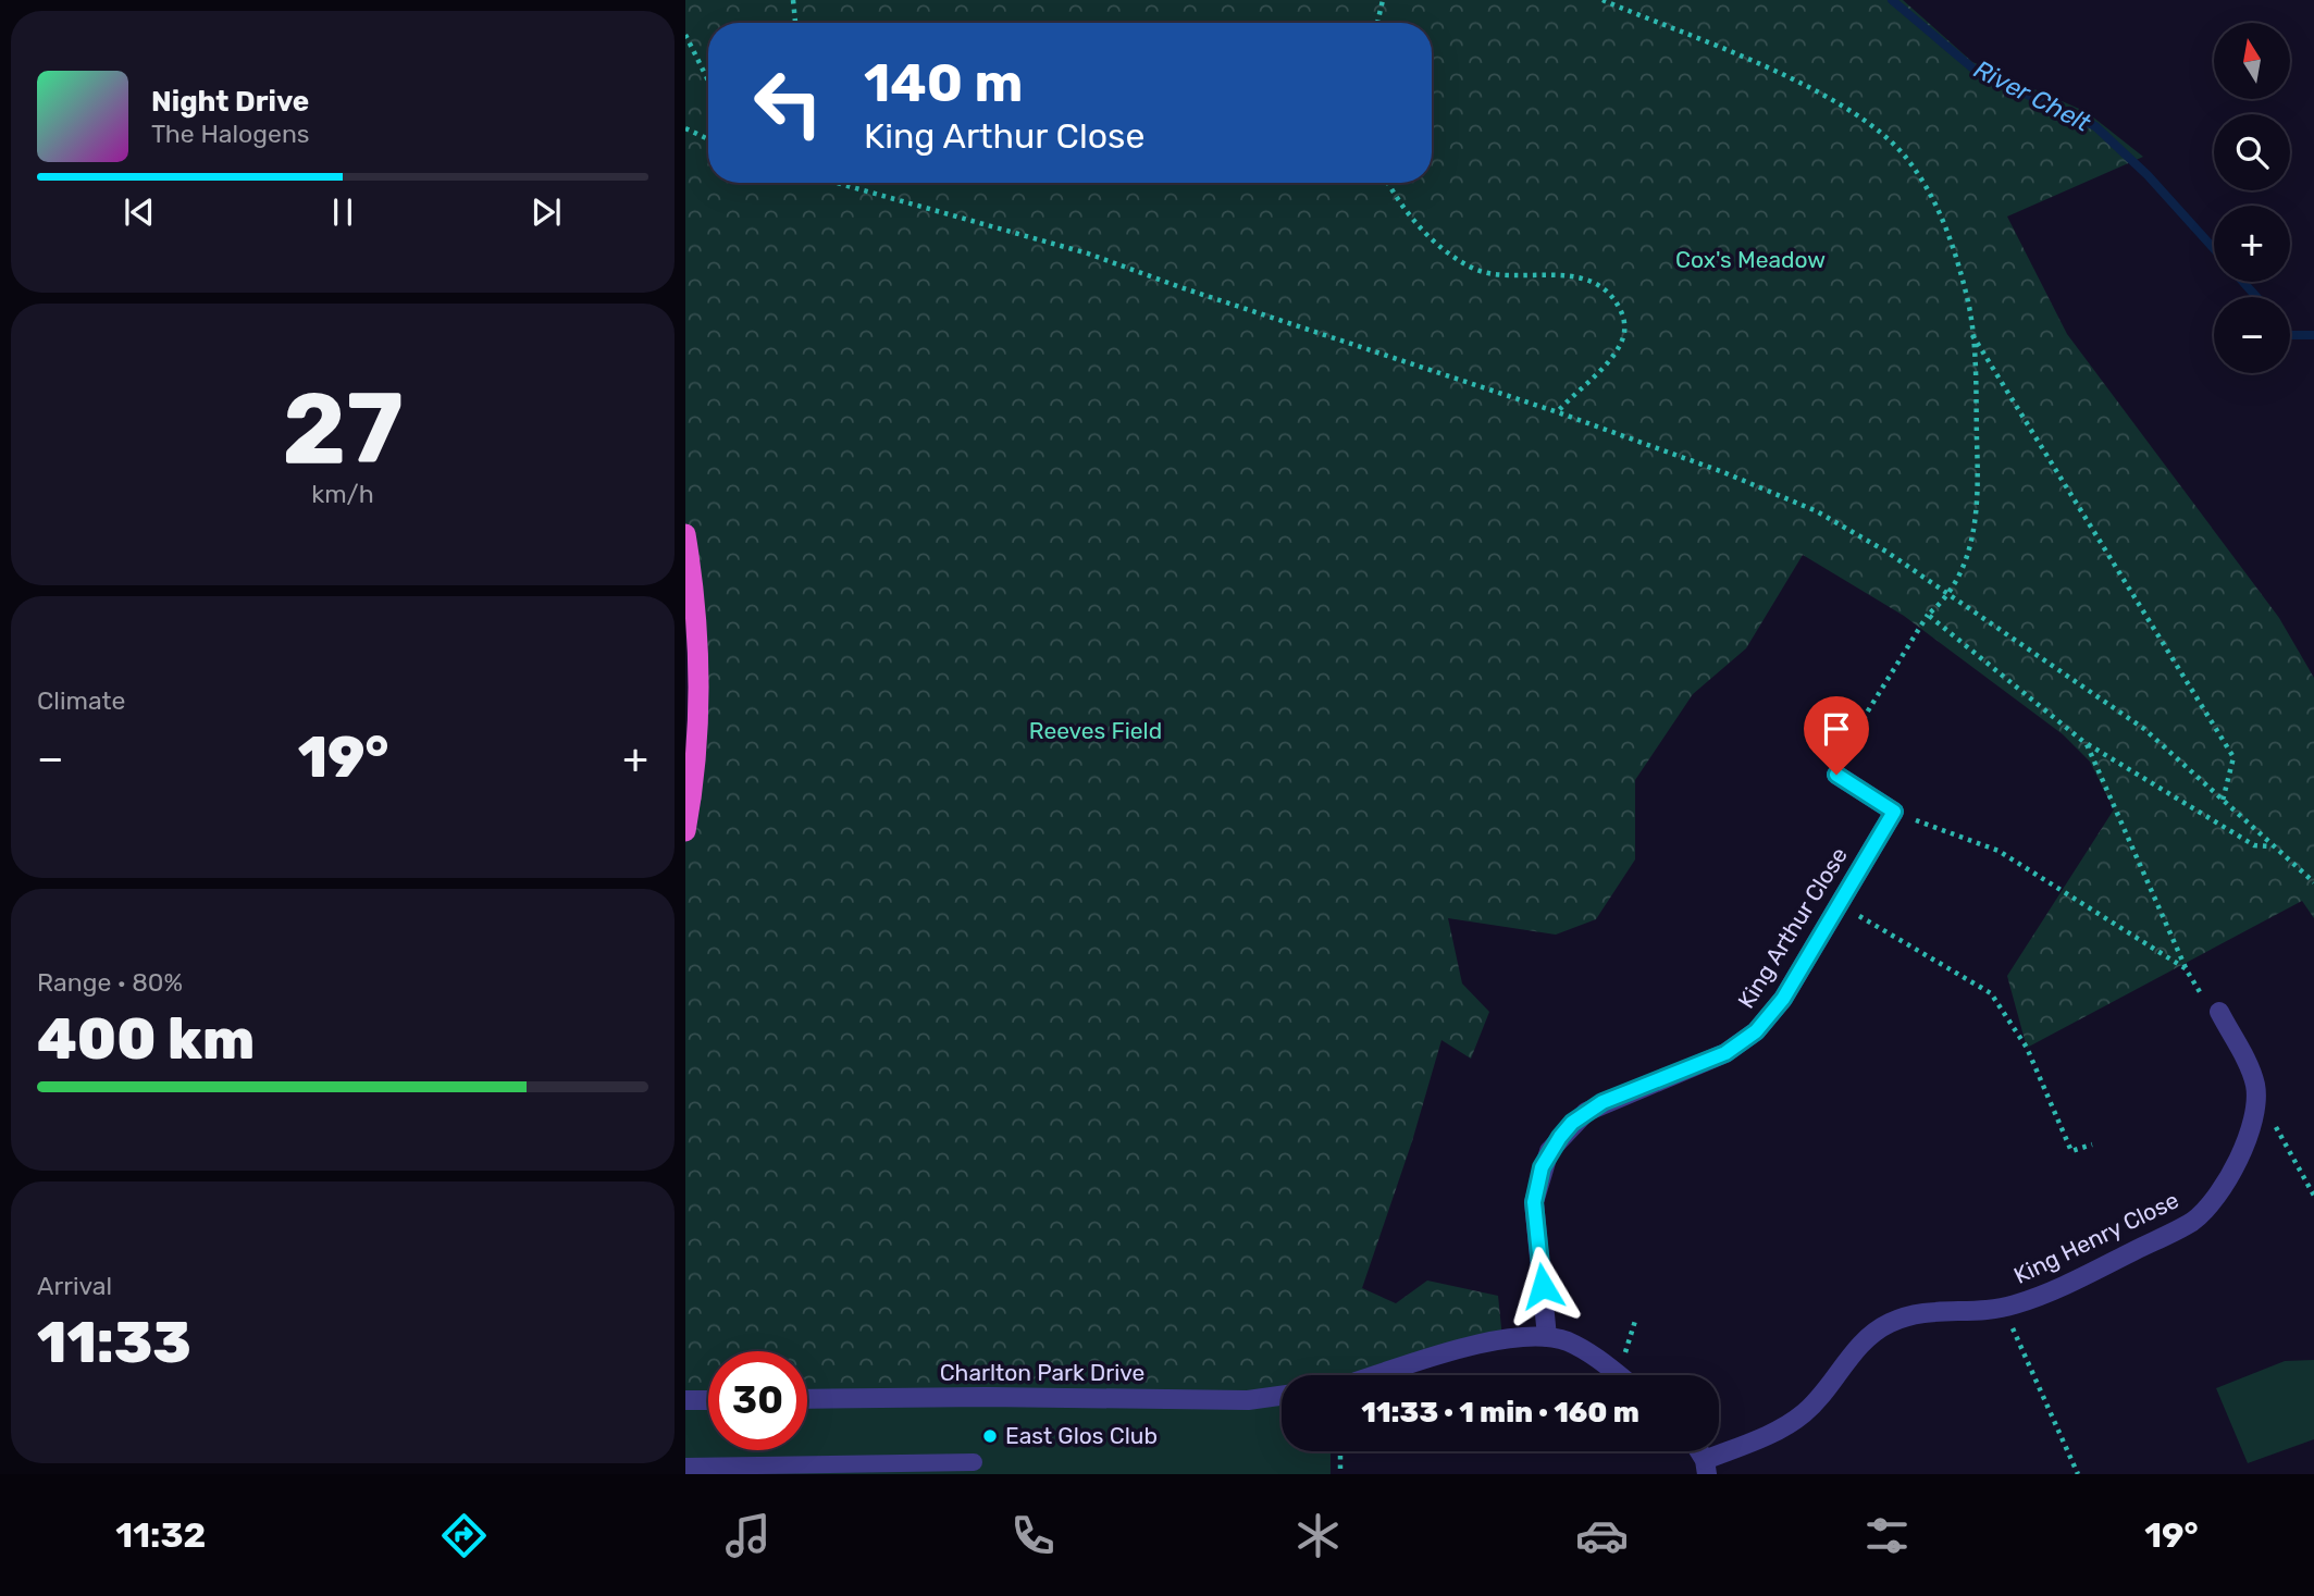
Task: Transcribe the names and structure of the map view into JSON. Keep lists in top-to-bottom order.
{
  "streets": {
    "street": ["King Arthur Close", "King Henry Close", "Charlton Park Drive"]
  },
  "water": ["River Chelt"],
  "parks": ["Cox's Meadow", "Reeves Field"],
  "places": ["East Glos Club"],
  "north": "top",
  "page": {
    "map_buttons": ["+", "−"],
    "turn": ["140 m", "King Arthur Close"],
    "song": ["Night Drive", "The Halogens"],
    "tile": [
      ["27", "km/h"],
      "Climate",
      ["Range · 80%", "400 km"],
      ["Arrival", "11:33"]
    ],
    "heat": ["−", "19°", "+"],
    "limit": "30",
    "trip": "11:33 · 1 min · 160 m",
    "tabs": ["11:32", "19°"]
  }
}
